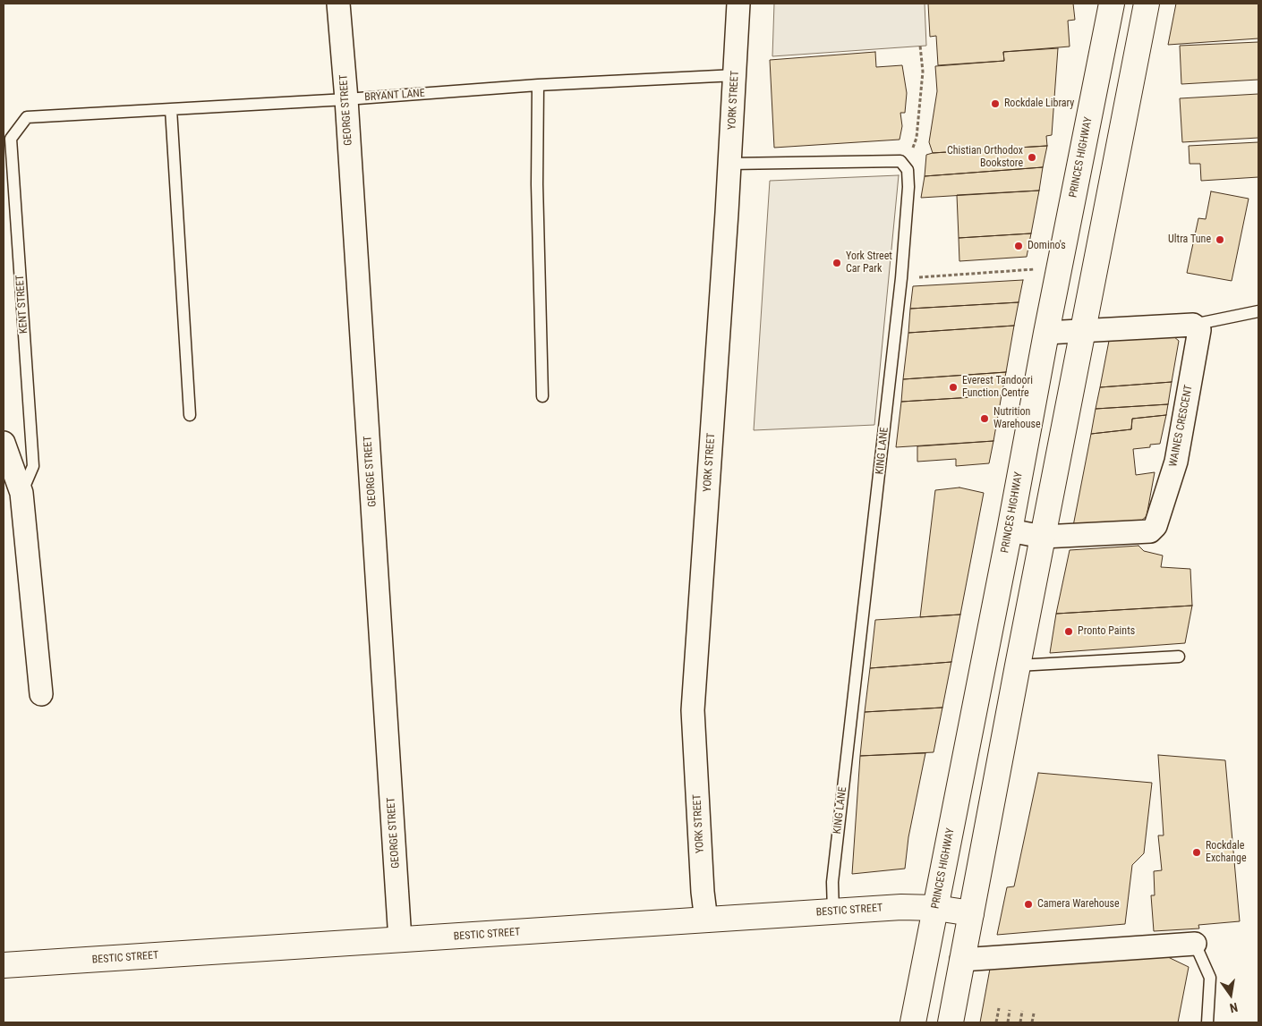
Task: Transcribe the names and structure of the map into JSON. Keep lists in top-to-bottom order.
{
  "streets": {
    "main road": ["PRINCES HIGHWAY", "BESTIC STREET"],
    "street": [
      "YORK STREET",
      "GEORGE STREET",
      "KENT STREET",
      "WAINES CRESCENT"
    ],
    "lane": ["BRYANT LANE", "KING LANE"]
  },
  "crossings": [
    ["BRYANT LANE", "YORK STREET"],
    ["BRYANT LANE", "GEORGE STREET"],
    ["BRYANT LANE", "KENT STREET"],
    ["YORK STREET", "BESTIC STREET"],
    ["GEORGE STREET", "BESTIC STREET"],
    ["PRINCES HIGHWAY", "WAINES CRESCENT"],
    ["PRINCES HIGHWAY", "BESTIC STREET"],
    ["KING LANE", "BESTIC STREET"]
  ],
  "places": [
    "Rockdale Library",
    "Chistian Orthodox Bookstore",
    "Ultra Tune",
    "Domino's",
    "York Street Car Park",
    "Everest Tandoori Function Centre",
    "Nutrition Warehouse",
    "Pronto Paints",
    "Rockdale Exchange",
    "Camera Warehouse"
  ],
  "north": "bottom"
}
